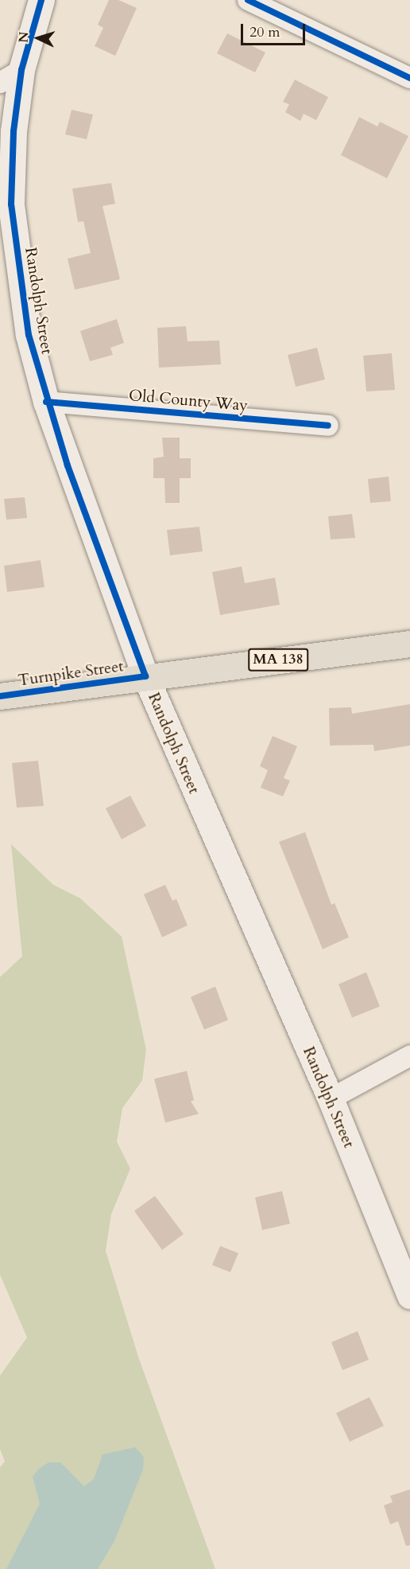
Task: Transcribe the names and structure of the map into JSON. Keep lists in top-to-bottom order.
{
  "streets": {
    "main road": ["Randolph Street", "MA 138", "Turnpike Street"],
    "street": ["Old County Way"]
  },
  "crossings": [
    ["Randolph Street", "Old County Way"],
    ["Randolph Street", "Turnpike Street"]
  ],
  "scale_bar": "20 m",
  "north": "left"
}
